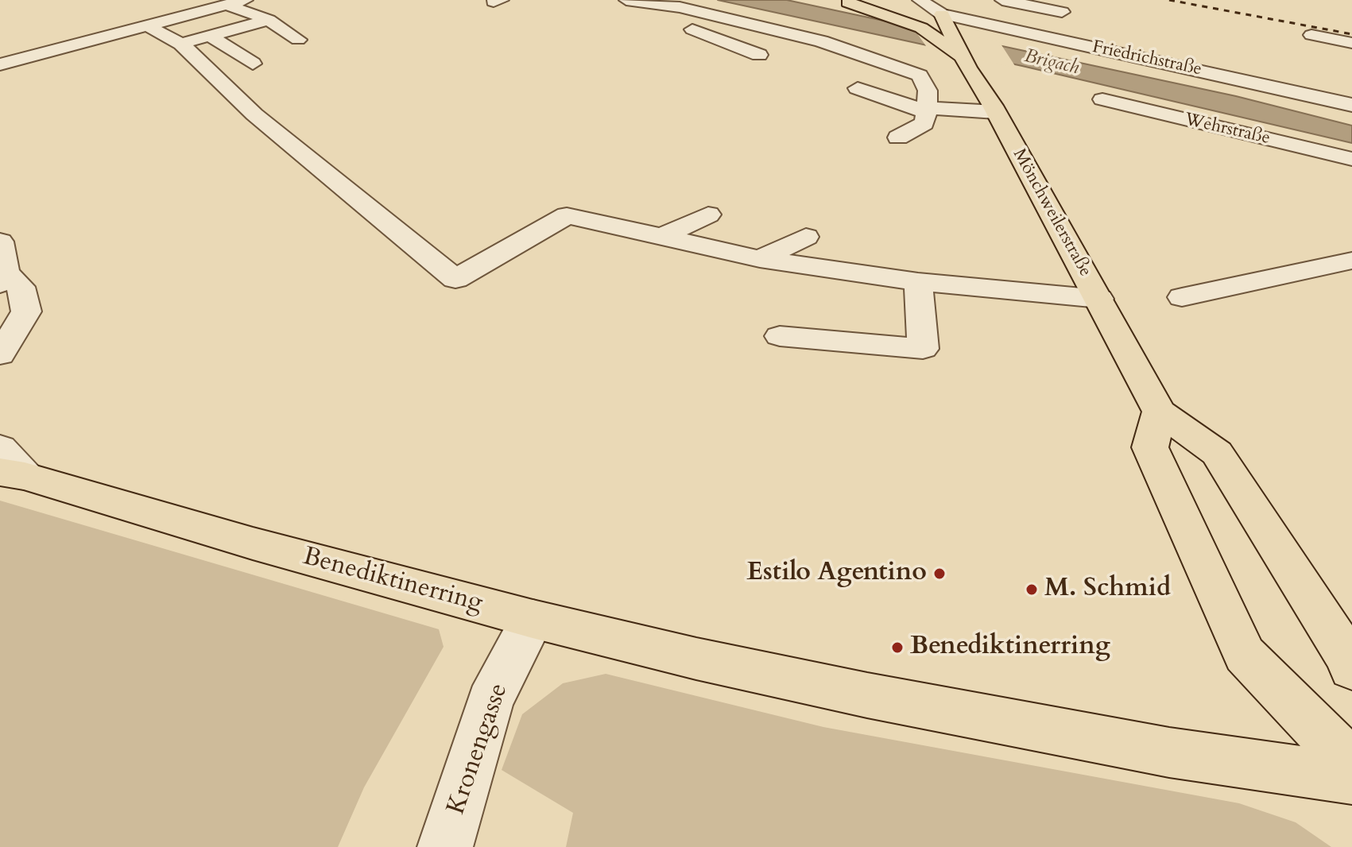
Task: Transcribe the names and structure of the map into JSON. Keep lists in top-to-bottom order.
{
  "streets": {
    "main road": ["Mönchweilerstraße", "Benediktinerring"],
    "street": ["Friedrichstraße", "Wehrstraße", "Kronengasse"]
  },
  "crossings": [
    ["Friedrichstraße", "Mönchweilerstraße"],
    ["Benediktinerring", "Kronengasse"]
  ],
  "water": ["Brigach"],
  "places": ["Estilo Agentino", "M. Schmid", "Benediktinerring"]
}
